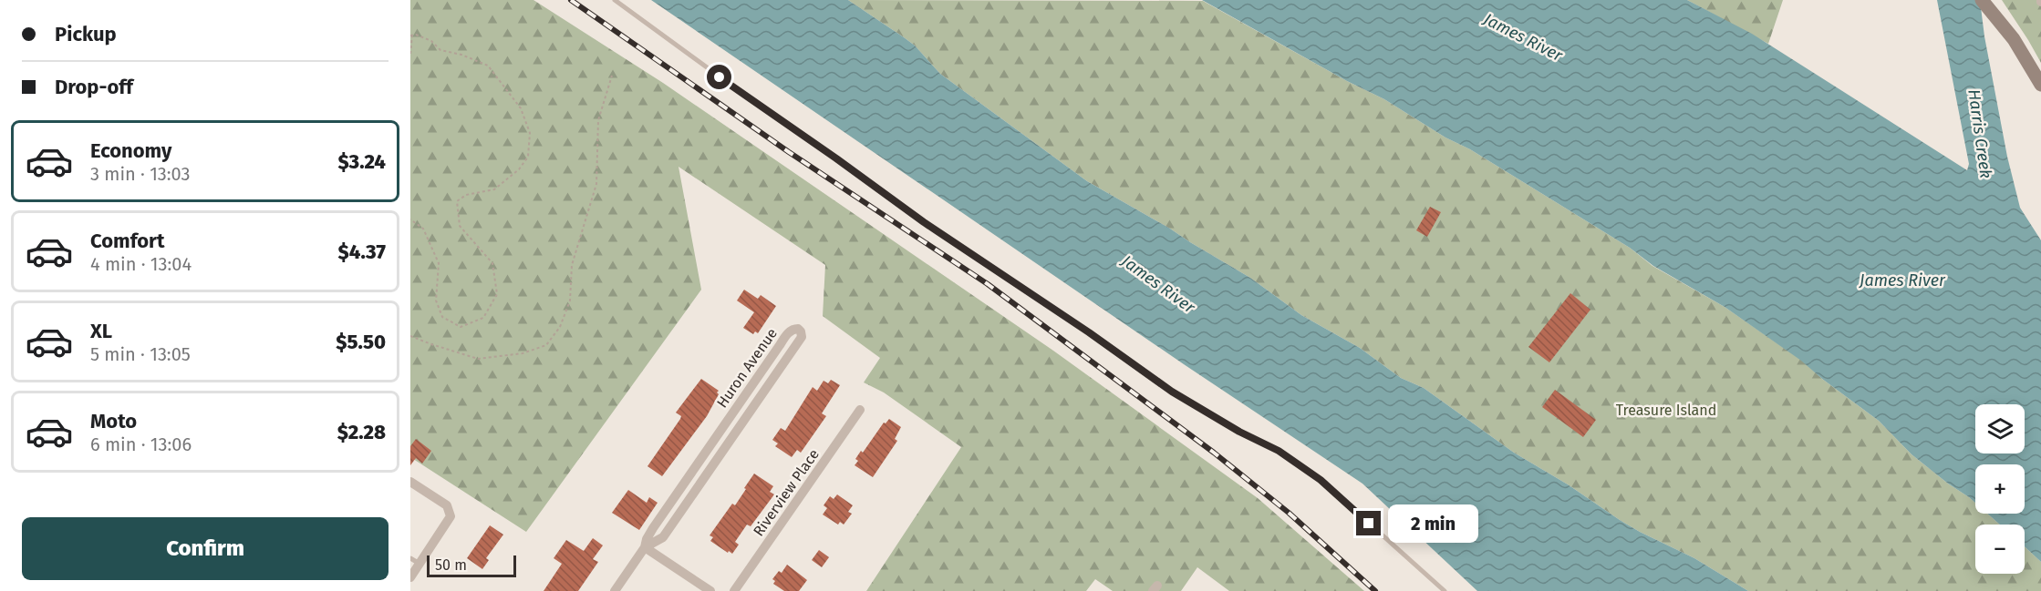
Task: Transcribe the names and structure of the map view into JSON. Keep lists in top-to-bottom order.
{
  "streets": {
    "street": ["Huron Avenue", "Riverview Place"]
  },
  "water": ["James River", "Harris Creek"],
  "parks": ["Treasure Island"],
  "scale_bar": "50 m",
  "page": {
    "banner": ["Pickup", "Drop-off"],
    "list": [
      {
        "name": "Economy",
        "note": "3 min · 13:03",
        "value": "$3.24"
      },
      {
        "name": "Comfort",
        "note": "4 min · 13:04",
        "value": "$4.37"
      },
      {
        "name": "XL",
        "note": "5 min · 13:05",
        "value": "$5.50"
      },
      {
        "name": "Moto",
        "note": "6 min · 13:06",
        "value": "$2.28"
      }
    ],
    "map_buttons": ["+", "−"],
    "bubble": "2 min",
    "buttons": "Confirm",
    "scale": "50 m"
  }
}
